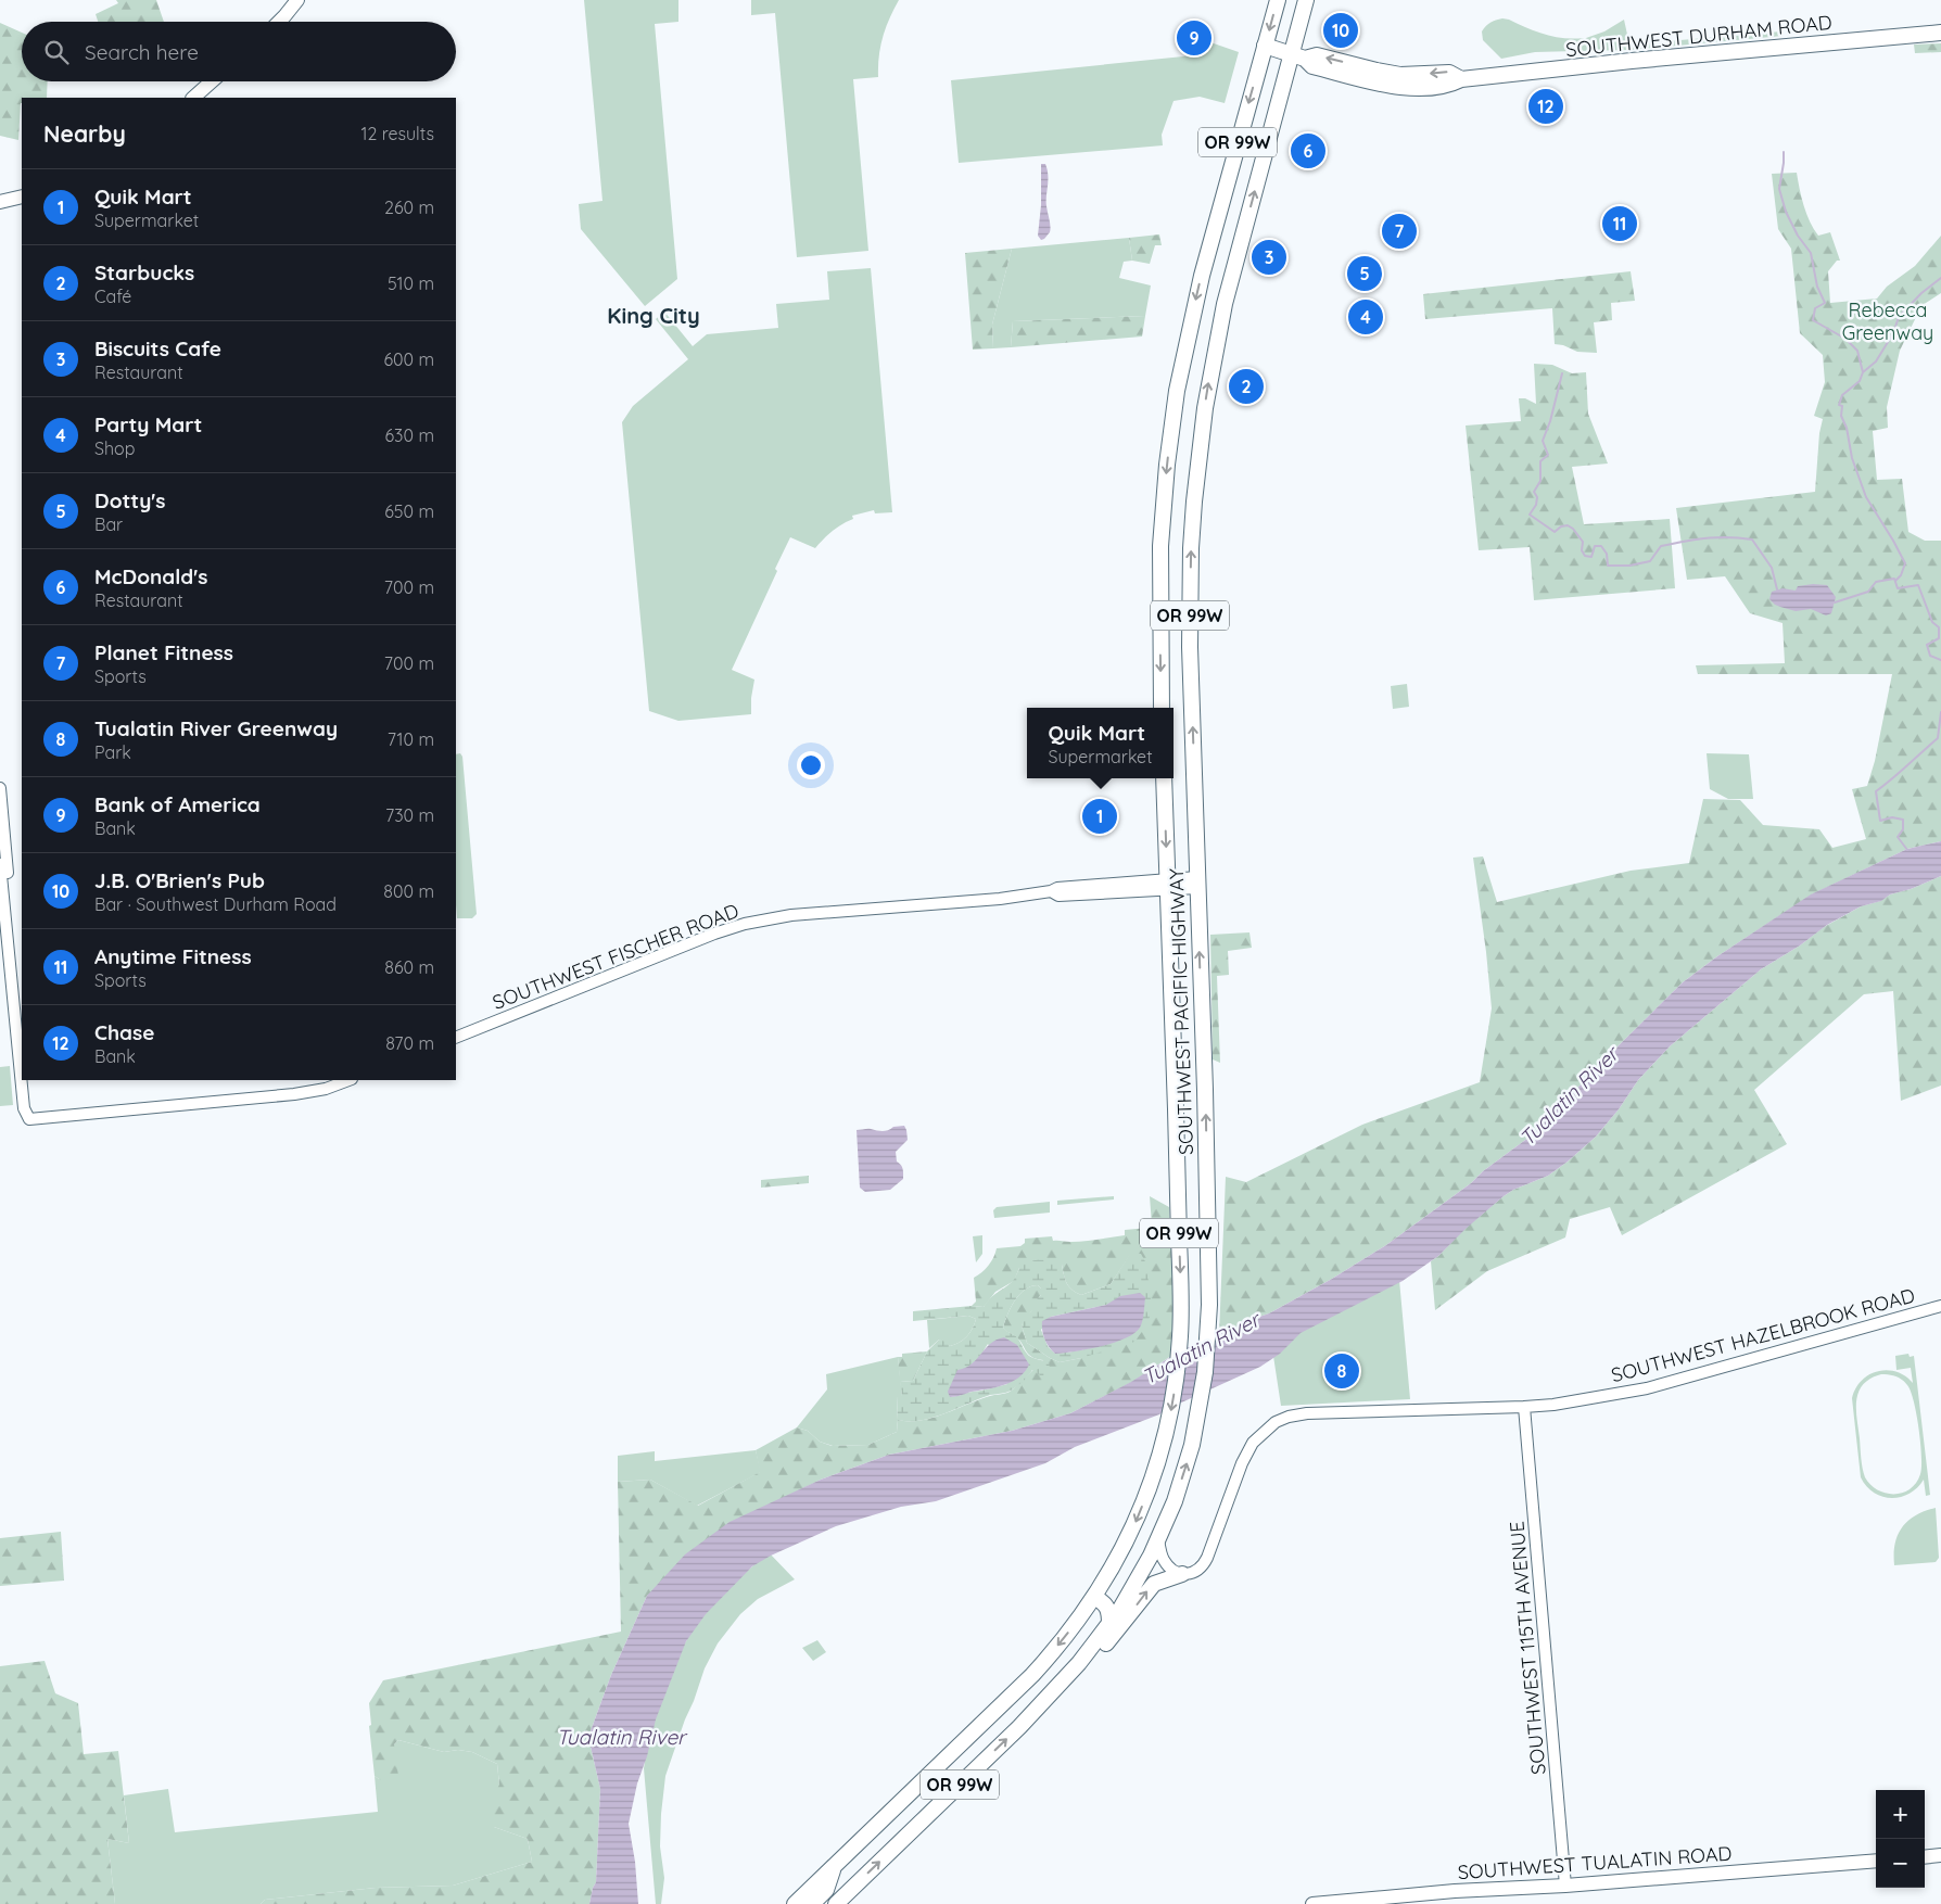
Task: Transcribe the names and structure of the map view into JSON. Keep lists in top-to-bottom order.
{
  "streets": {
    "main road": [
      "SOUTHWEST DURHAM ROAD",
      "OR 99W",
      "SOUTHWEST PACIFIC HIGHWAY",
      "SOUTHWEST TUALATIN ROAD"
    ],
    "street": ["SOUTHWEST FISCHER ROAD", "SOUTHWEST HAZELBROOK ROAD", "SOUTHWEST 115TH AVENUE"]
  },
  "crossings": [
    ["SOUTHWEST DURHAM ROAD", "OR 99W"],
    ["SOUTHWEST DURHAM ROAD", "SOUTHWEST PACIFIC HIGHWAY"],
    ["SOUTHWEST FISCHER ROAD", "SOUTHWEST PACIFIC HIGHWAY"],
    ["SOUTHWEST HAZELBROOK ROAD", "SOUTHWEST 115TH AVENUE"],
    ["SOUTHWEST 115TH AVENUE", "SOUTHWEST TUALATIN ROAD"]
  ],
  "districts": ["King City"],
  "water": ["Tualatin River"],
  "parks": ["Rebecca Greenway"],
  "page": {
    "pins": [
      "10",
      "9",
      "12",
      "6",
      "11",
      "7",
      "3",
      "5",
      "4",
      "2",
      "1",
      "8"
    ],
    "search": "Search here",
    "heading": ["Nearby", "12 results"],
    "list": [
      {
        "mark": "1",
        "name": "Quik Mart",
        "note": "Supermarket",
        "value": "260 m"
      },
      {
        "mark": "2",
        "name": "Starbucks",
        "note": "Café",
        "value": "510 m"
      },
      {
        "mark": "3",
        "name": "Biscuits Cafe",
        "note": "Restaurant",
        "value": "600 m"
      },
      {
        "mark": "4",
        "name": "Party Mart",
        "note": "Shop",
        "value": "630 m"
      },
      {
        "mark": "5",
        "name": "Dotty's",
        "note": "Bar",
        "value": "650 m"
      },
      {
        "mark": "6",
        "name": "McDonald's",
        "note": "Restaurant",
        "value": "700 m"
      },
      {
        "mark": "7",
        "name": "Planet Fitness",
        "note": "Sports",
        "value": "700 m"
      },
      {
        "mark": "8",
        "name": "Tualatin River Greenway",
        "note": "Park",
        "value": "710 m"
      },
      {
        "mark": "9",
        "name": "Bank of America",
        "note": "Bank",
        "value": "730 m"
      },
      {
        "mark": "10",
        "name": "J.B. O'Brien's Pub",
        "note": "Bar · Southwest Durham Road",
        "value": "800 m"
      },
      {
        "mark": "11",
        "name": "Anytime Fitness",
        "note": "Sports",
        "value": "860 m"
      },
      {
        "mark": "12",
        "name": "Chase",
        "note": "Bank",
        "value": "870 m"
      }
    ],
    "popup": ["Quik Mart", "Supermarket"],
    "map_buttons": ["+", "−"]
  }
}
